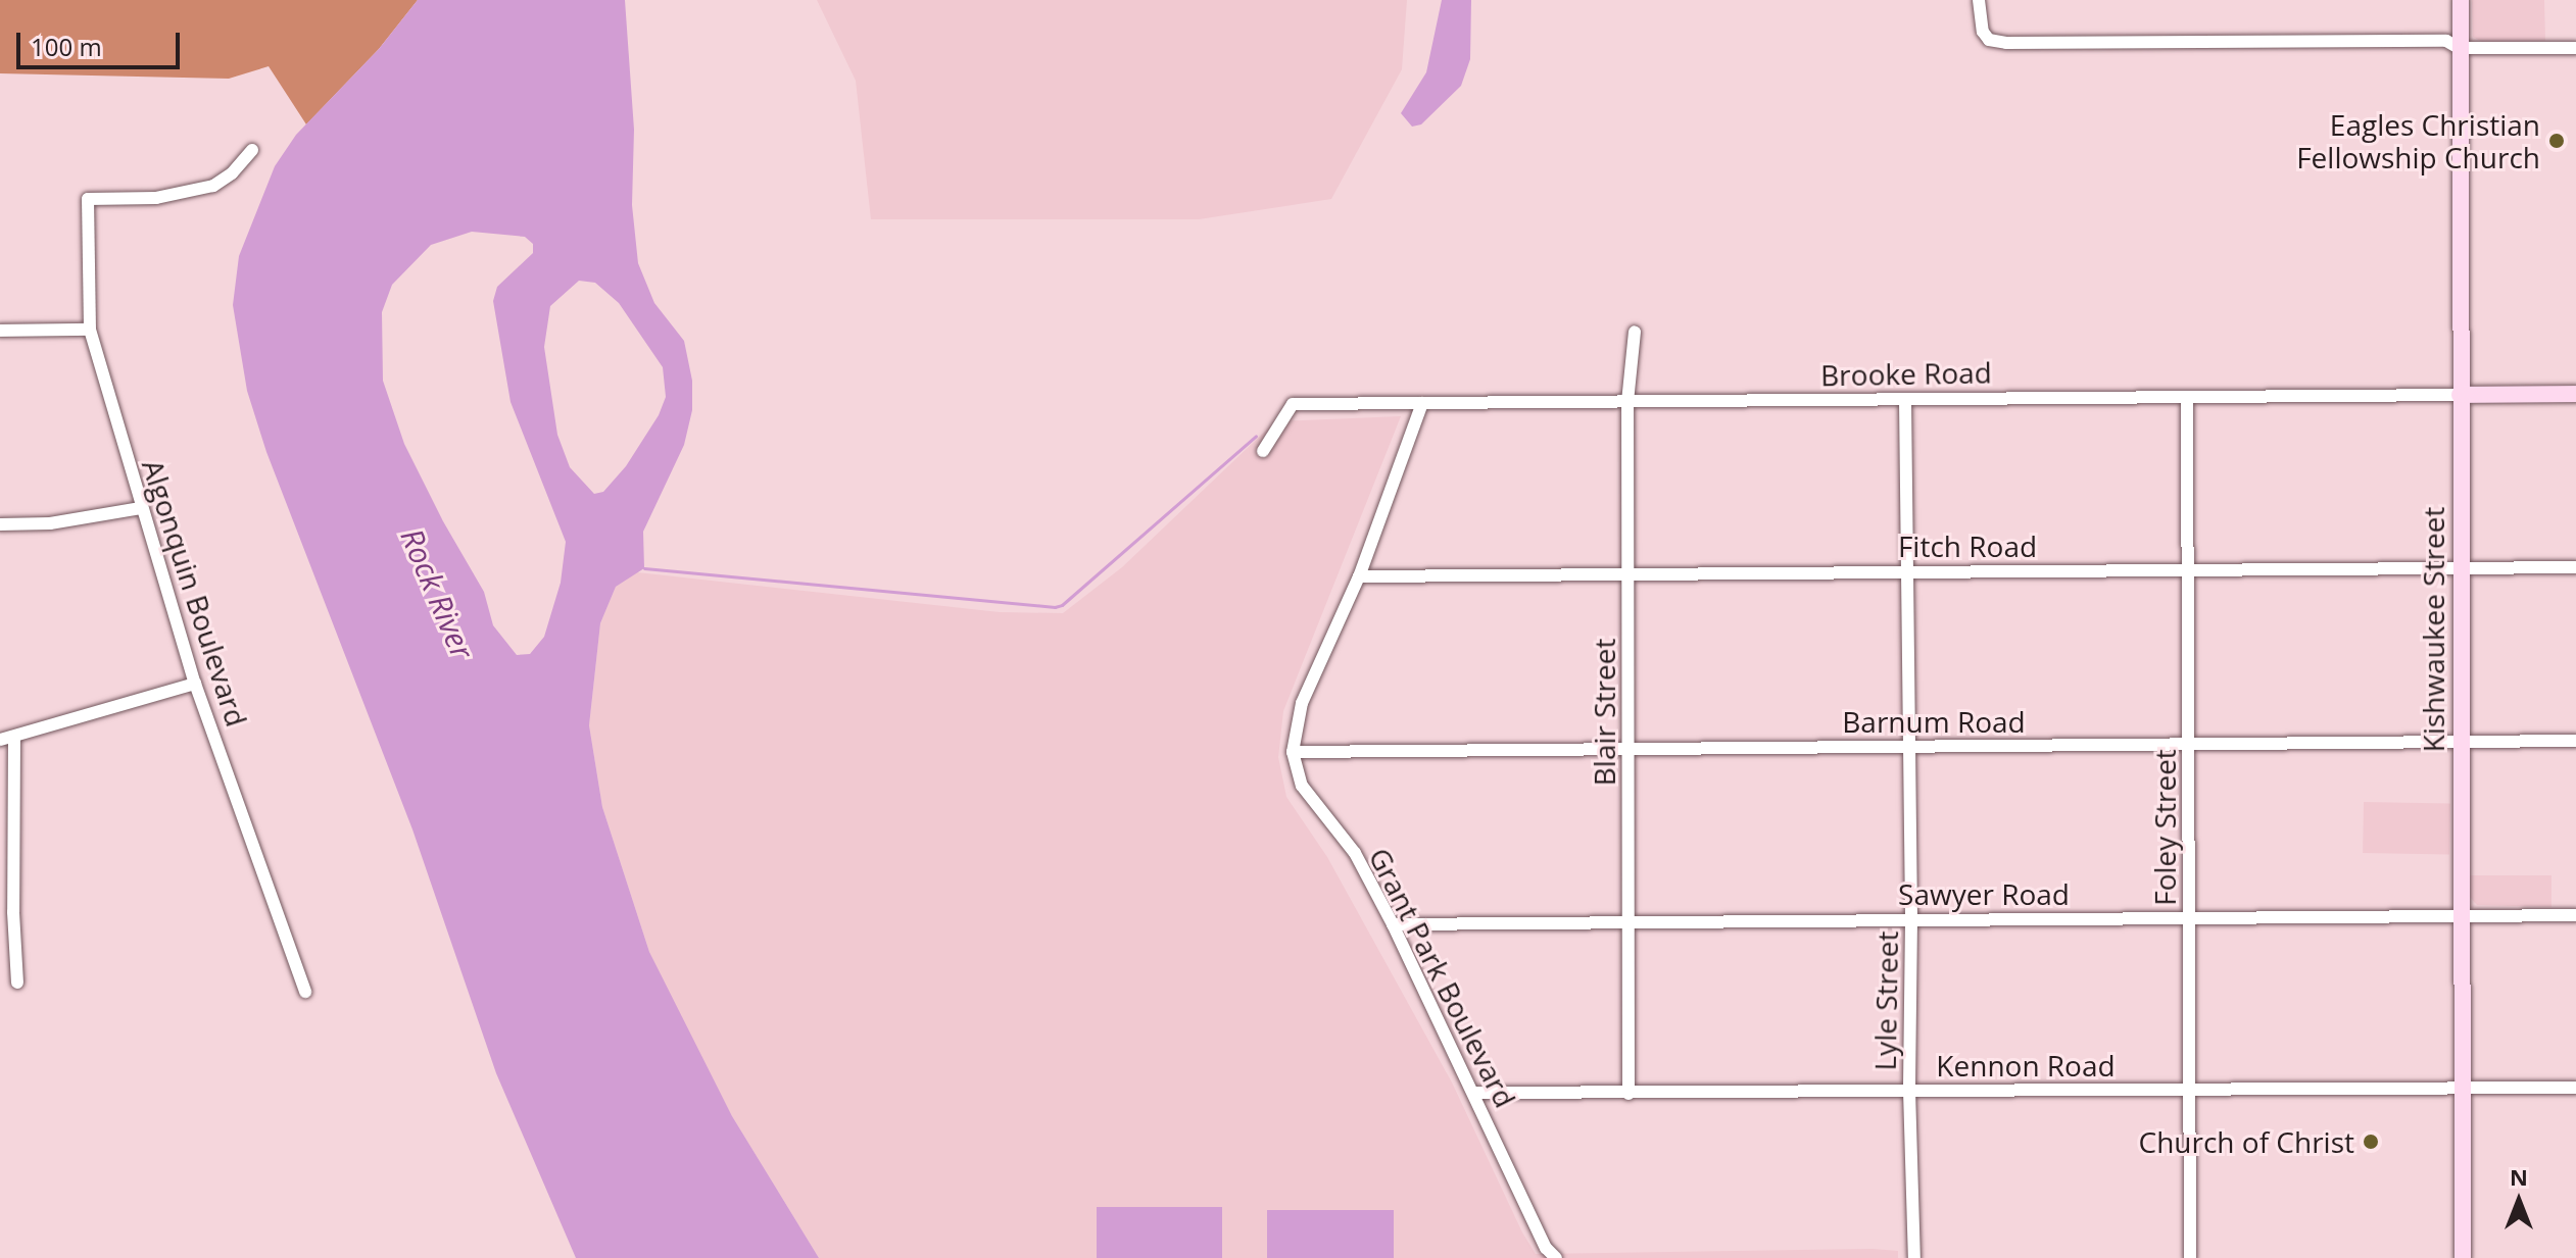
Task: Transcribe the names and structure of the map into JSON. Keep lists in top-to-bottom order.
{
  "streets": {
    "street": [
      "Brooke Road",
      "Fitch Road",
      "Algonquin Boulevard",
      "Kishwaukee Street",
      "Blair Street",
      "Barnum Road",
      "Foley Street",
      "Sawyer Road",
      "Grant Park Boulevard",
      "Lyle Street",
      "Kennon Road"
    ]
  },
  "crossings": [
    ["Brooke Road", "Kishwaukee Street"],
    ["Brooke Road", "Blair Street"],
    ["Brooke Road", "Foley Street"],
    ["Brooke Road", "Grant Park Boulevard"],
    ["Brooke Road", "Lyle Street"],
    ["Fitch Road", "Kishwaukee Street"],
    ["Fitch Road", "Blair Street"],
    ["Fitch Road", "Foley Street"],
    ["Fitch Road", "Grant Park Boulevard"],
    ["Fitch Road", "Lyle Street"],
    ["Kishwaukee Street", "Barnum Road"],
    ["Kishwaukee Street", "Sawyer Road"],
    ["Kishwaukee Street", "Kennon Road"],
    ["Blair Street", "Barnum Road"],
    ["Blair Street", "Sawyer Road"],
    ["Blair Street", "Kennon Road"],
    ["Barnum Road", "Foley Street"],
    ["Barnum Road", "Grant Park Boulevard"],
    ["Barnum Road", "Lyle Street"],
    ["Foley Street", "Sawyer Road"],
    ["Foley Street", "Kennon Road"],
    ["Sawyer Road", "Grant Park Boulevard"],
    ["Sawyer Road", "Lyle Street"],
    ["Grant Park Boulevard", "Kennon Road"],
    ["Lyle Street", "Kennon Road"]
  ],
  "water": ["Rock River"],
  "places": ["Eagles Christian Fellowship Church", "Church of Christ"],
  "scale_bar": "100 m",
  "north": "top"
}
